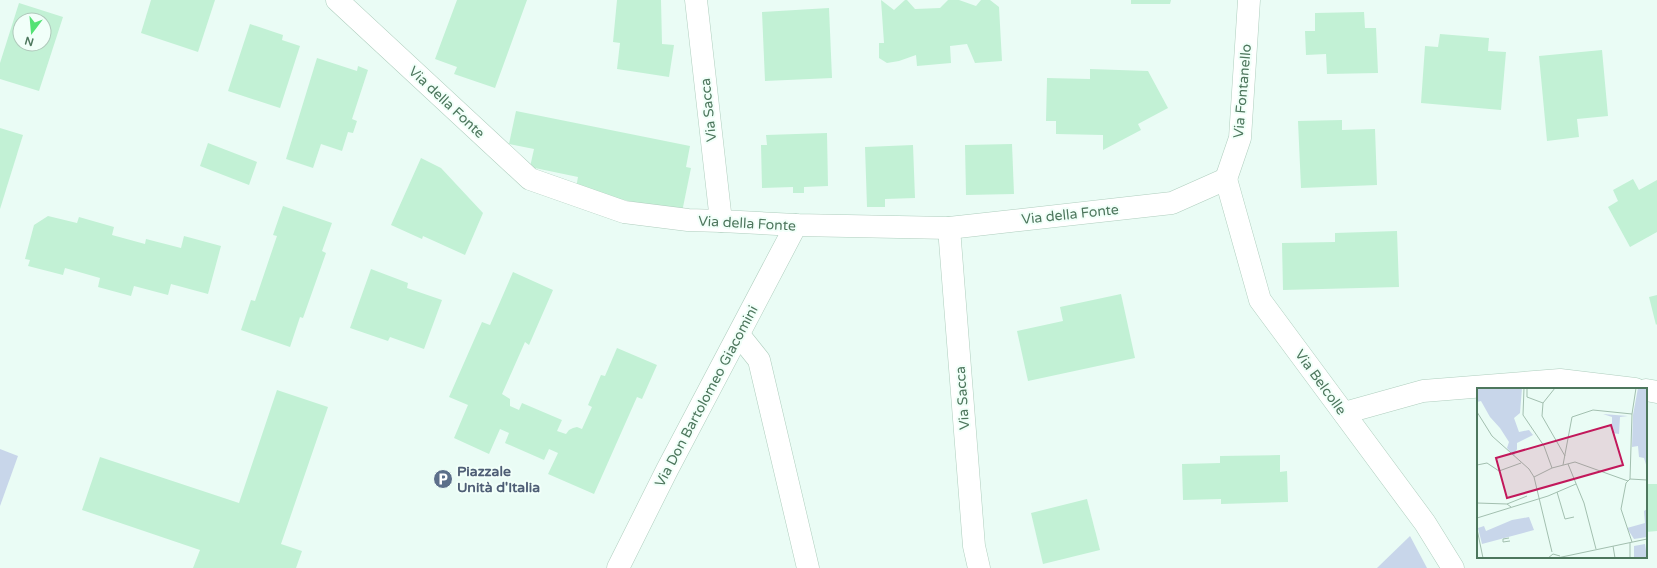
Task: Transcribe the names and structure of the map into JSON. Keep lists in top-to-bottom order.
{
  "streets": {
    "street": [
      "Via Fontanello",
      "Via della Fonte",
      "Via Sacca",
      "Via Belcolle",
      "Via Don Bartolomeo Giacomini"
    ]
  },
  "crossings": [
    ["Via Fontanello", "Via della Fonte"],
    ["Via Fontanello", "Via Belcolle"],
    ["Via della Fonte", "Via Sacca"],
    ["Via della Fonte", "Via Belcolle"],
    ["Via della Fonte", "Via Don Bartolomeo Giacomini"]
  ],
  "places": {
    "parking": ["Piazzale Unità d'Italia"]
  },
  "north": "bottom"
}
